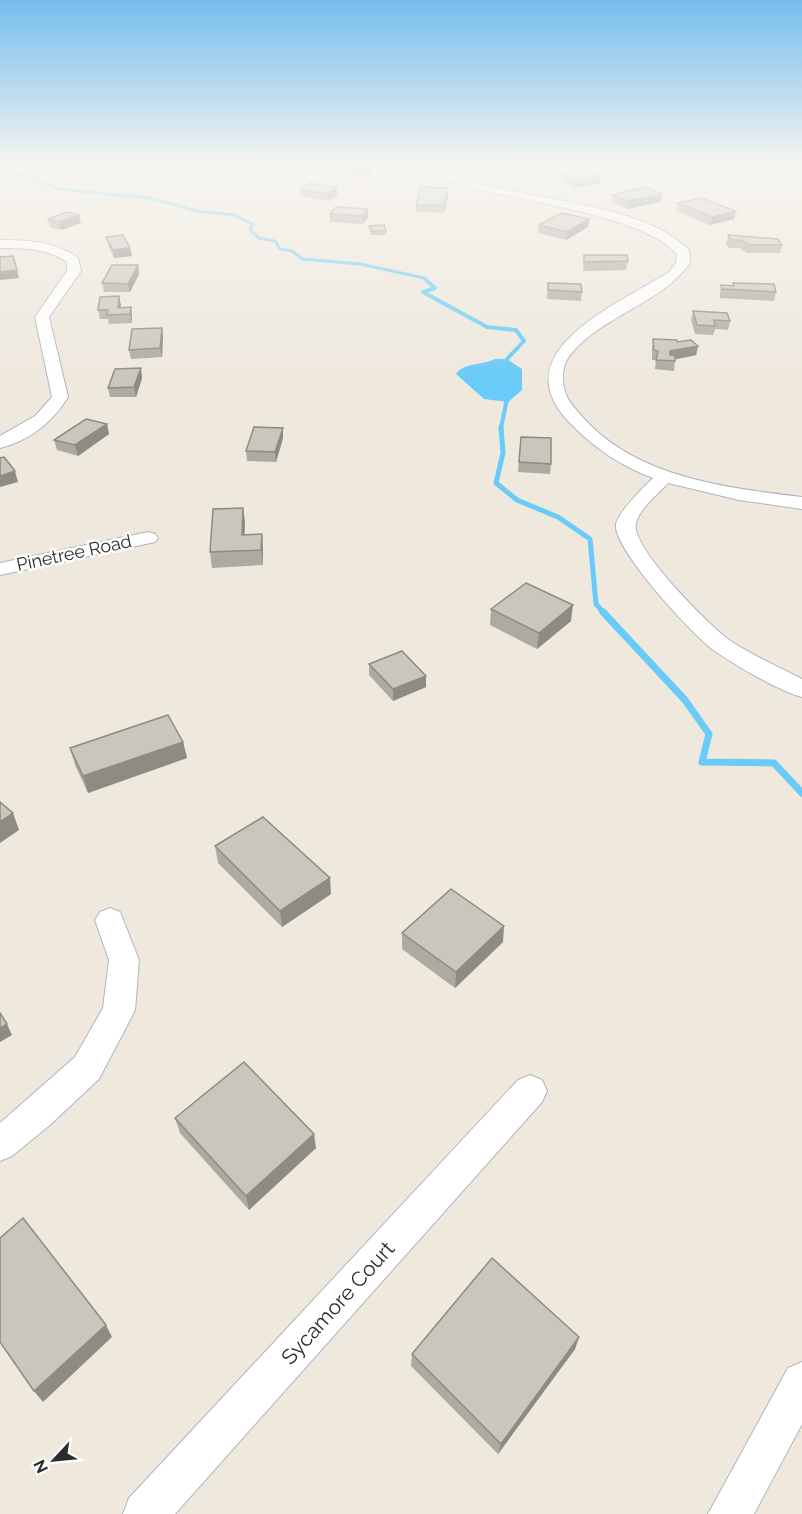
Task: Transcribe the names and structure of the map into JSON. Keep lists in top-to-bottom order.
{
  "streets": {
    "street": ["Pinetree Road", "Sycamore Court"]
  },
  "north": "bottom left"
}
